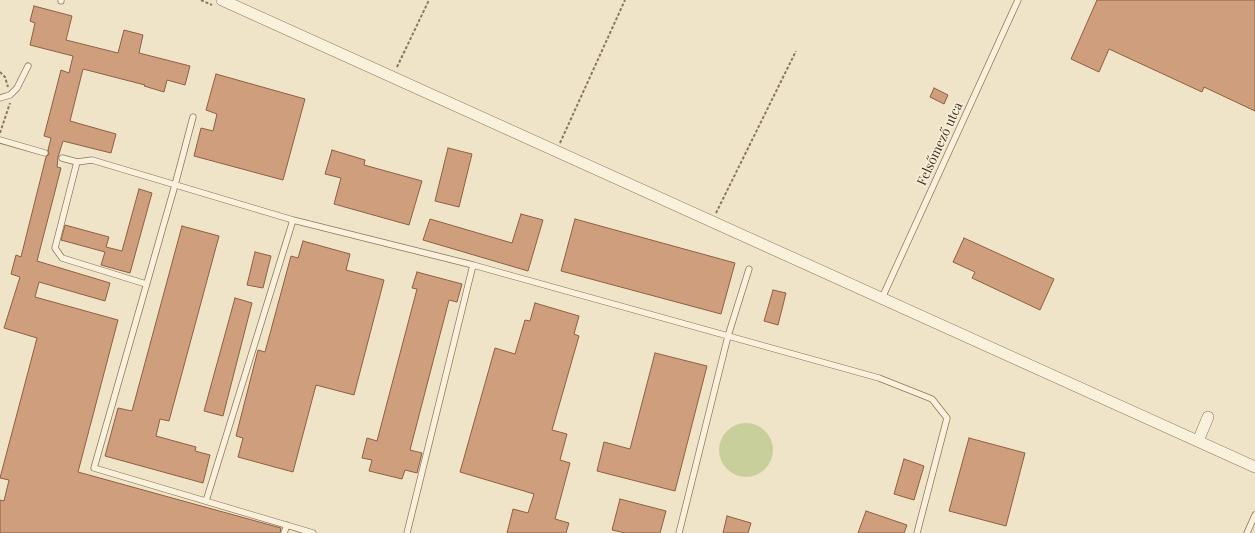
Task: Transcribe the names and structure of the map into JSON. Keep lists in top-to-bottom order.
{
  "streets": {
    "lane": ["Felsőmező utca"]
  }
}
